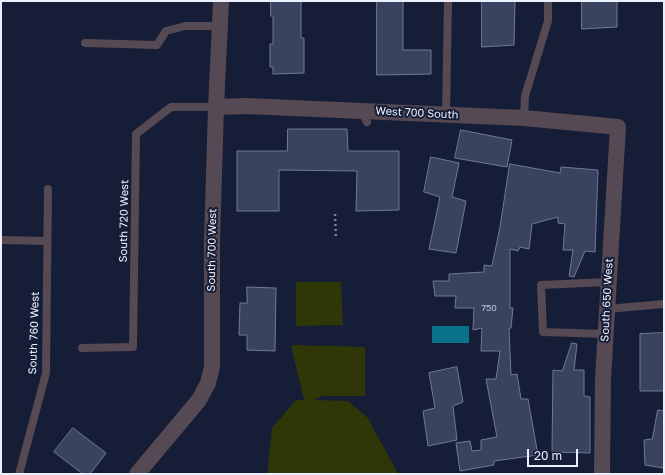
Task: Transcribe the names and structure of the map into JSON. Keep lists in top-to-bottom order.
{
  "streets": {
    "street": ["West 700 South", "South 700 West", "South 650 West"],
    "lane": ["South 720 West", "South 760 West"]
  },
  "crossings": [
    ["West 700 South", "South 720 West"],
    ["West 700 South", "South 700 West"],
    ["West 700 South", "South 650 West"],
    ["South 720 West", "South 700 West"]
  ],
  "house_numbers": ["750"],
  "scale_bar": "20 m"
}
